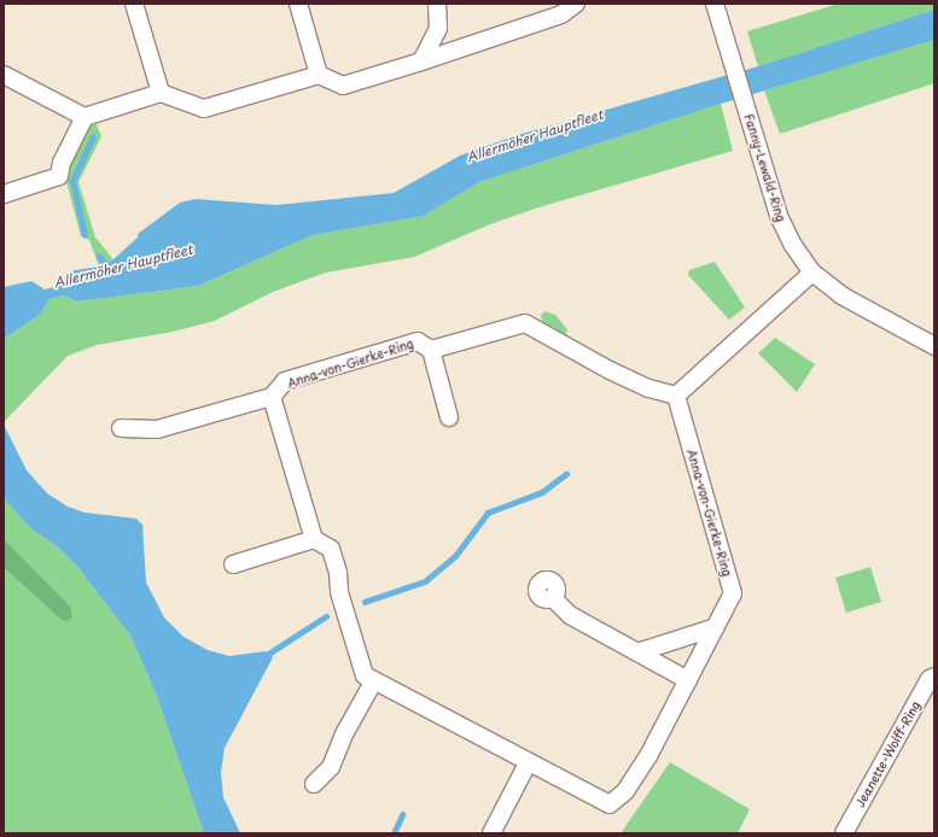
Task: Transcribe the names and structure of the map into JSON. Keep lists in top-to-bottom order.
{
  "streets": {
    "street": ["Fanny-Lewald-Ring", "Anna-von-Gierke-Ring", "Jeanette-Wolff-Ring"]
  },
  "water": ["Allermöher Hauptfleet"]
}
